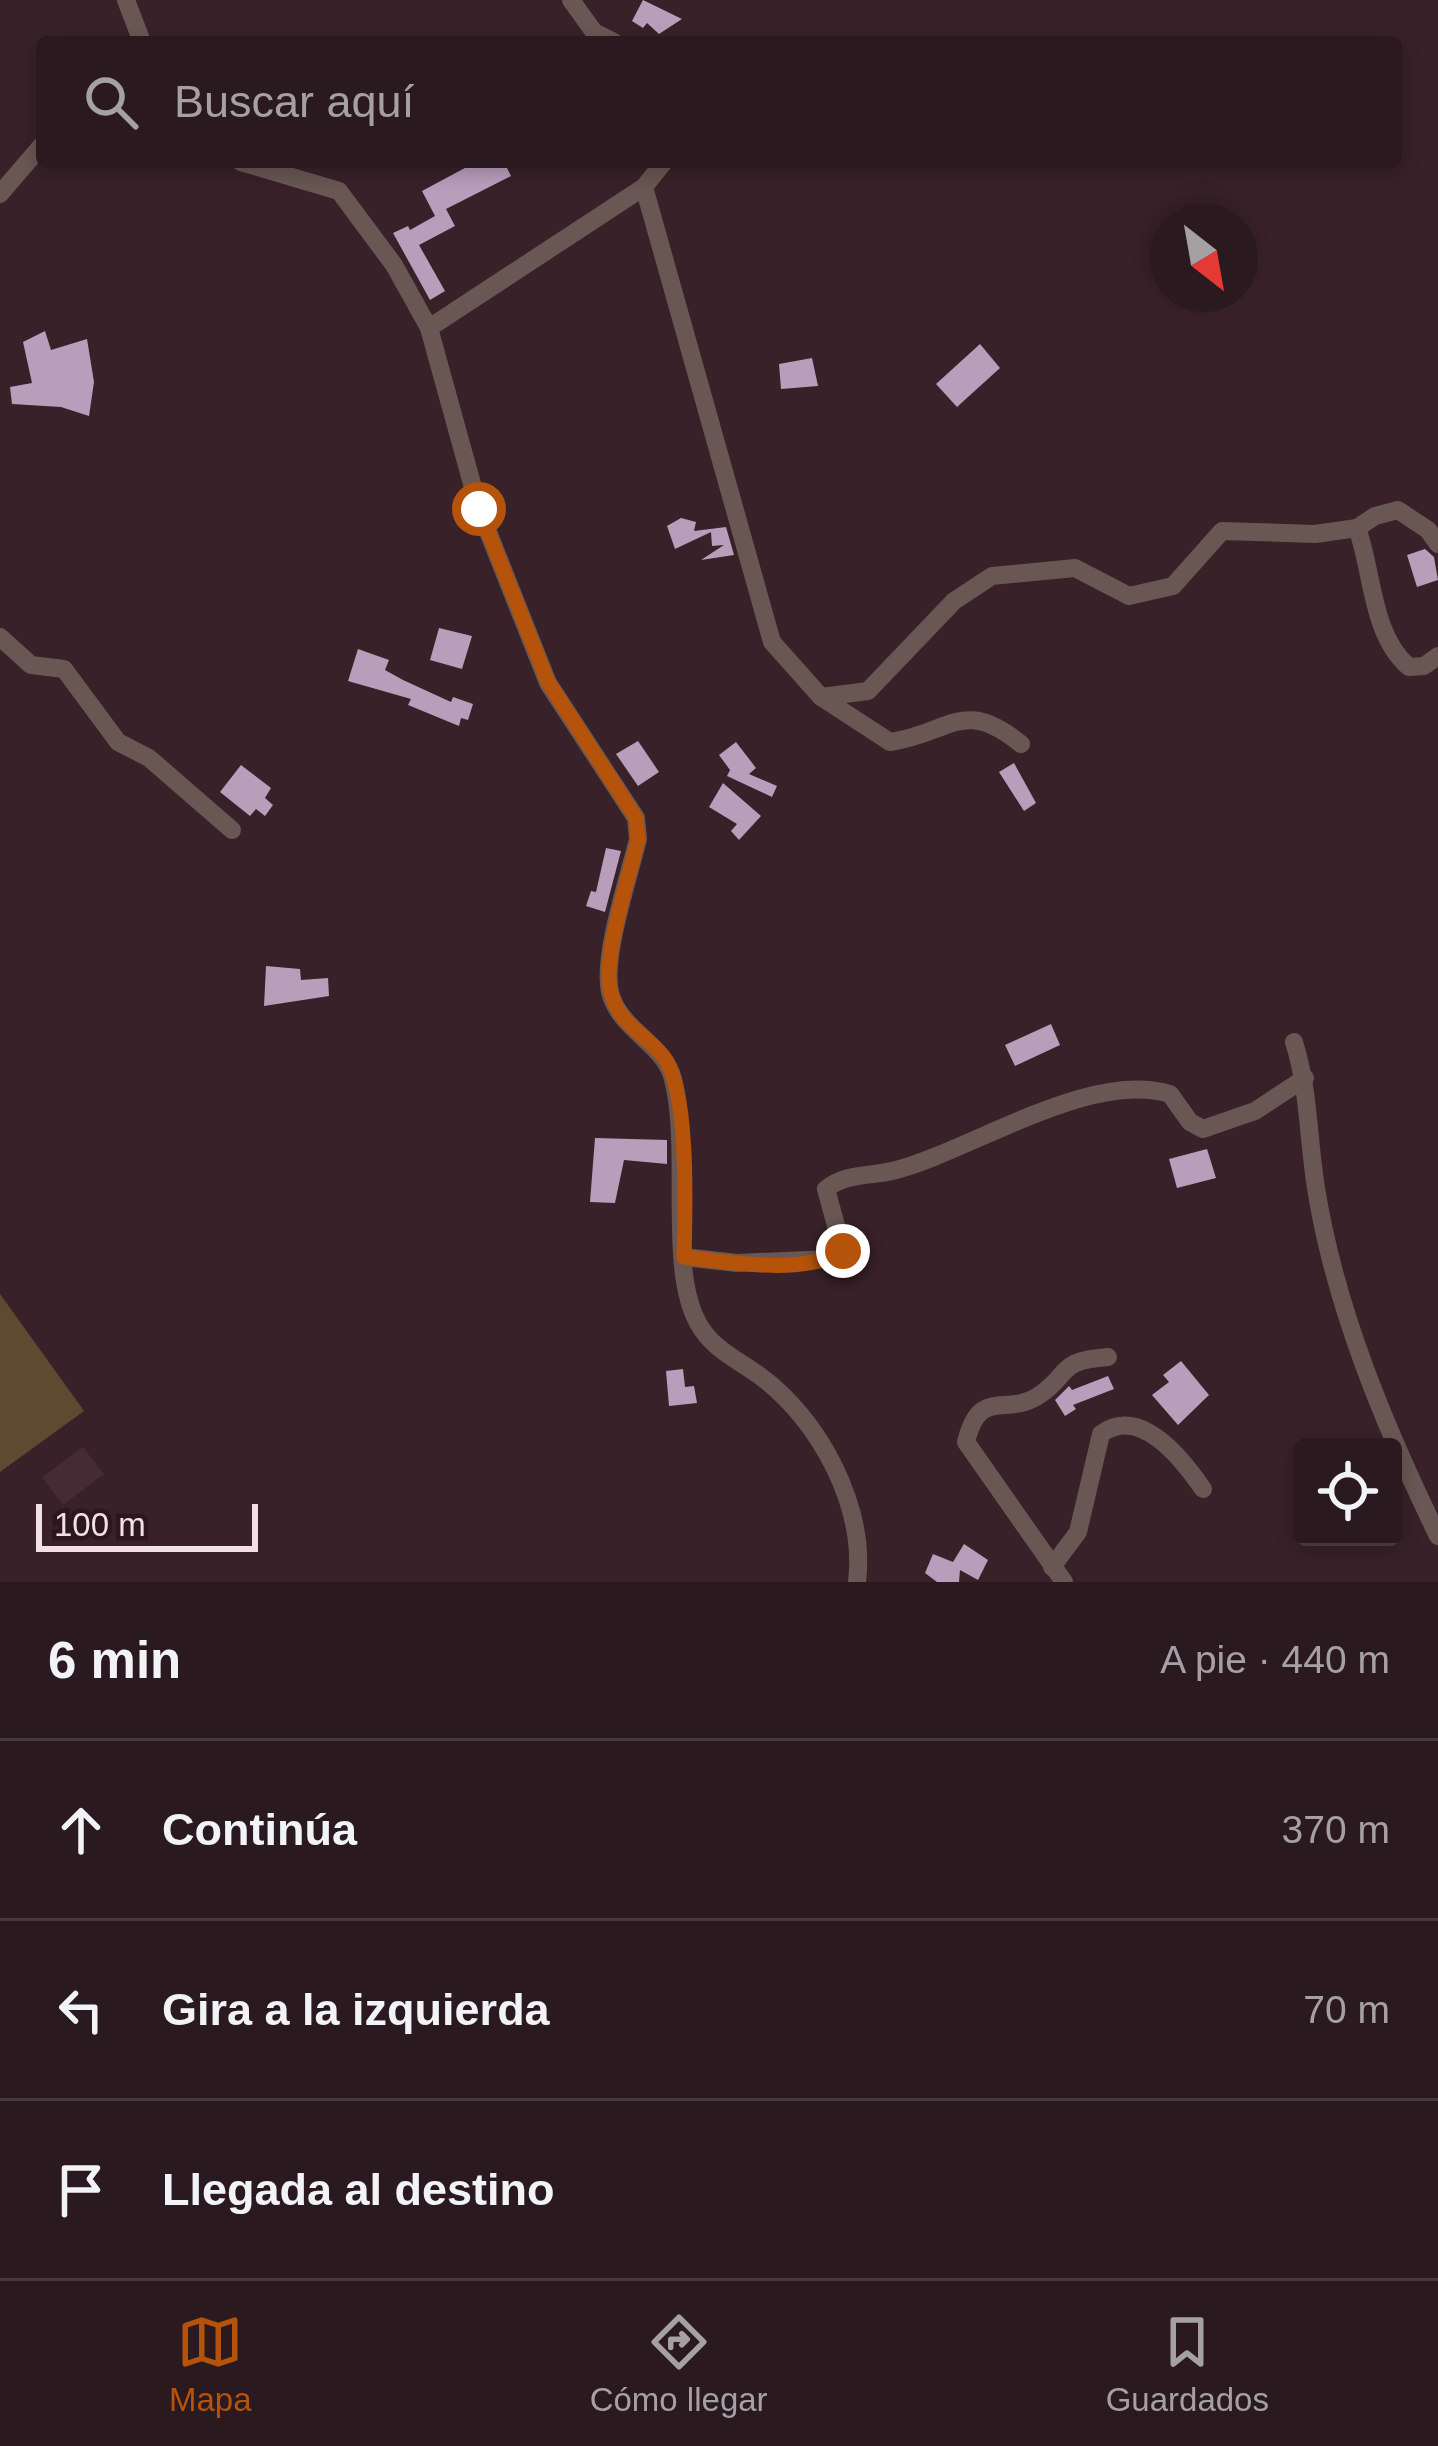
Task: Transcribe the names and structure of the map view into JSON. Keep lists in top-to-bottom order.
{
  "scale_bar": "100 m",
  "north": "bottom right",
  "page": {
    "search": "Buscar aquí",
    "scale": "100 m",
    "heading": ["6 min", "A pie · 440 m"],
    "list": [
      ["Continúa", "370 m"],
      ["Gira a la izquierda", "70 m"],
      "Llegada al destino"
    ],
    "nav": ["Mapa", "Cómo llegar", "Guardados"]
  }
}
